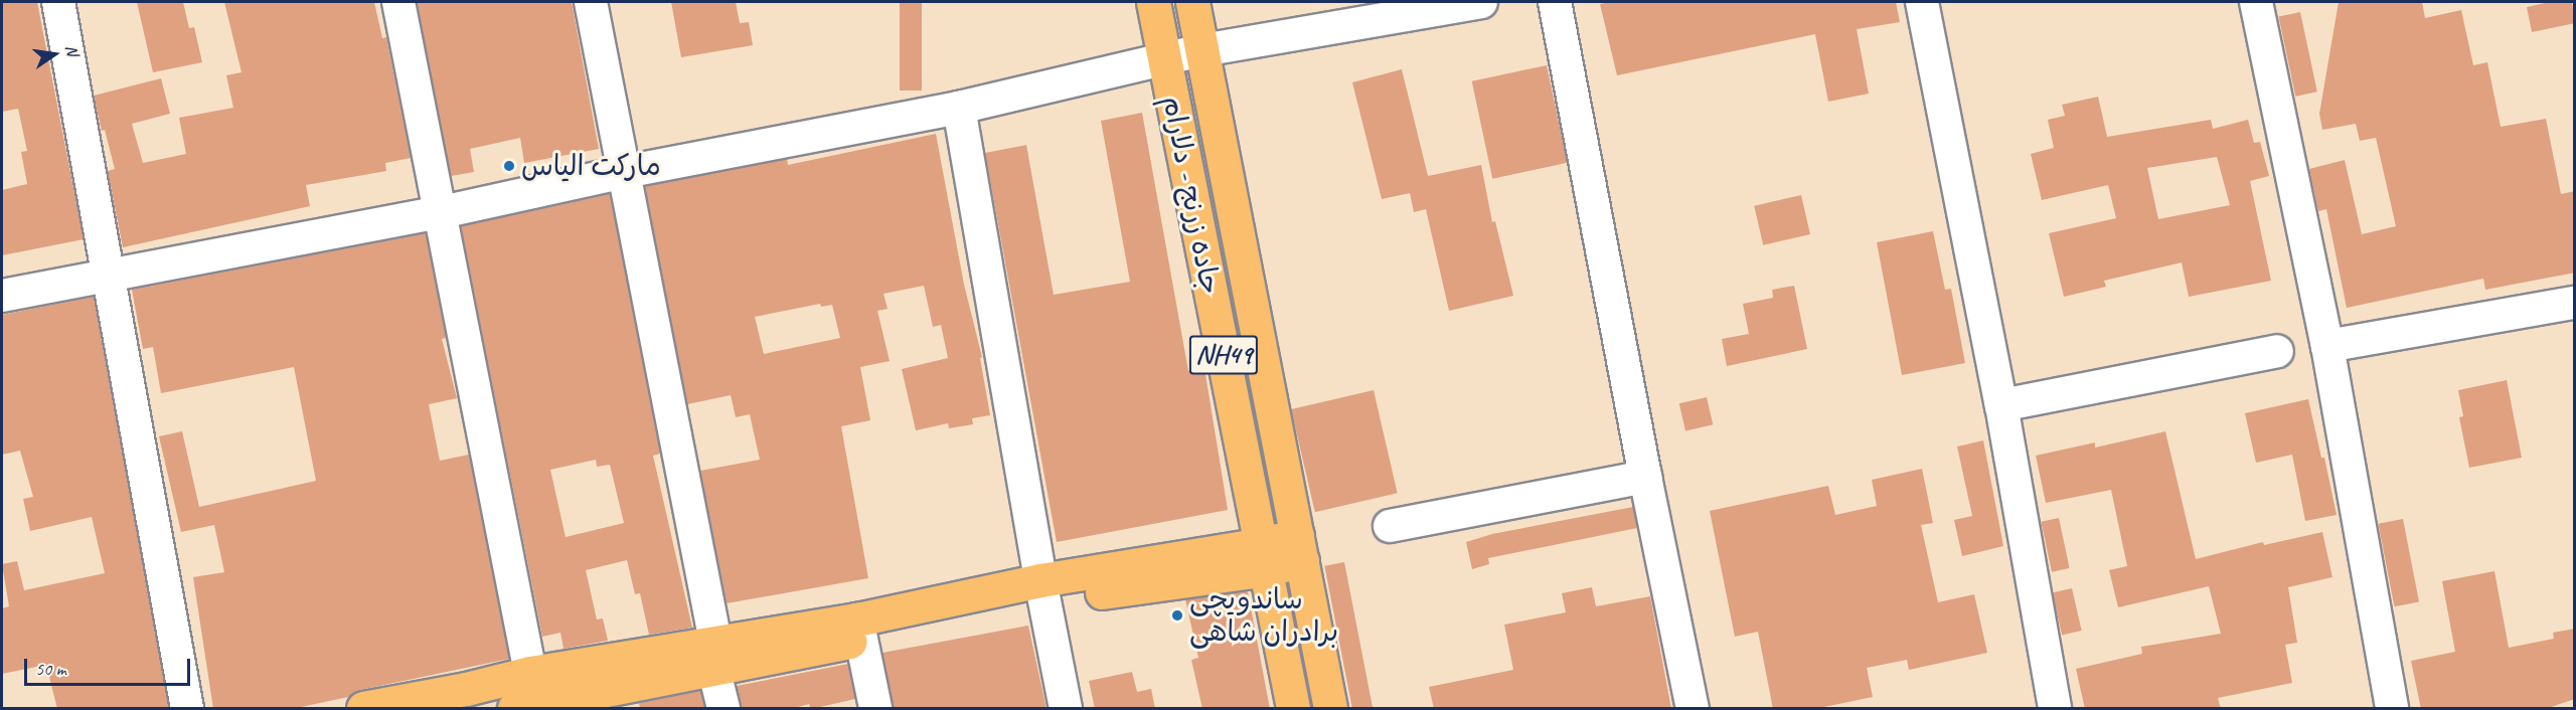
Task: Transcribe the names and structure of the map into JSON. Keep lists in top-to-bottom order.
{
  "streets": {
    "main road": ["جاده زرنج - دلارام", "NH49"]
  },
  "places": ["مارکت الیاس", "ساندویچی برادران شاهی"],
  "scale_bar": "50 m",
  "north": "right"
}
